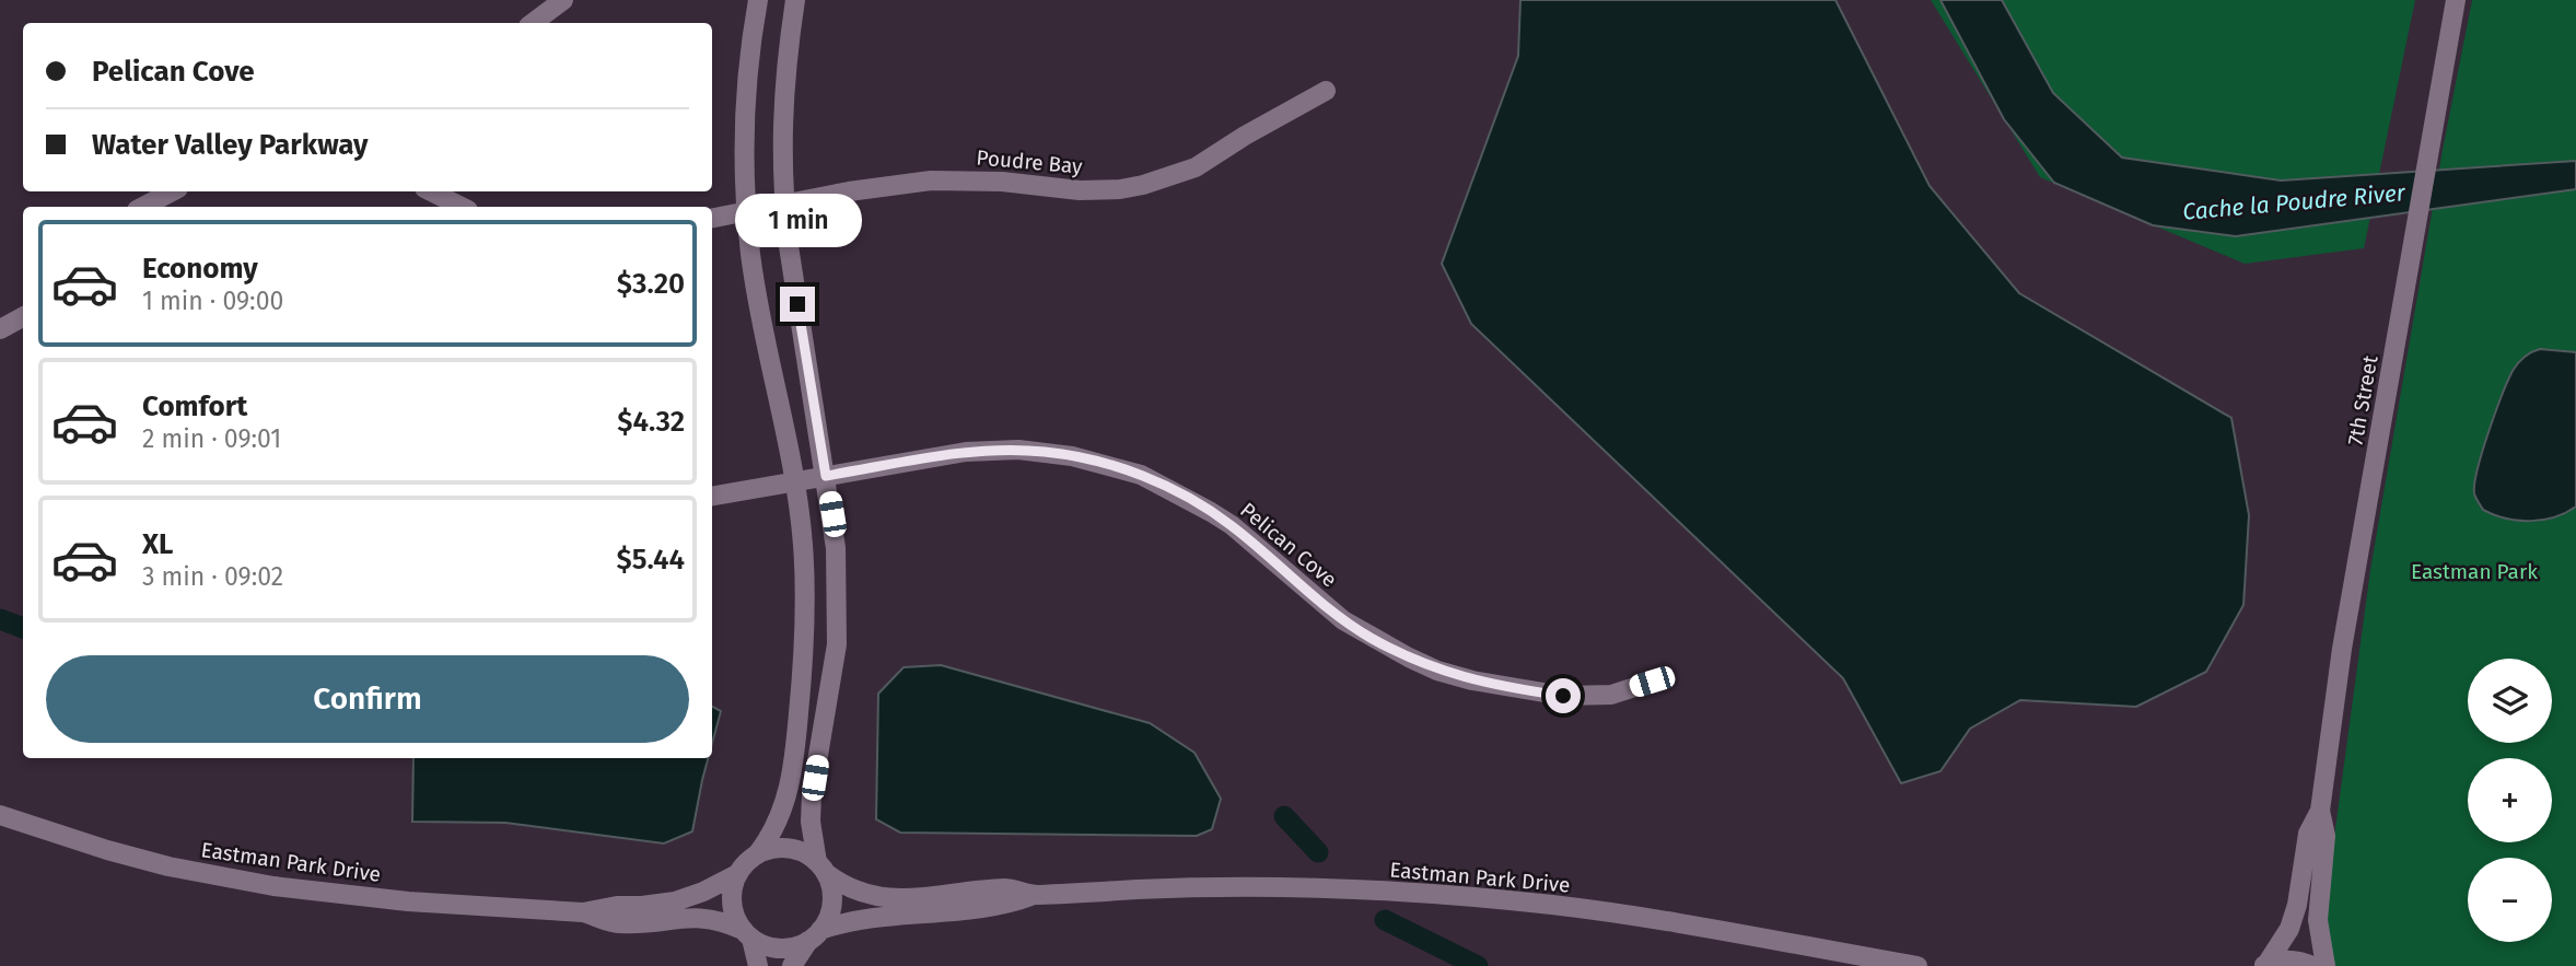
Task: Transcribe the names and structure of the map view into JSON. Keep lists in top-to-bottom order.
{
  "streets": {
    "street": [
      "Poudre Bay",
      "7th Street",
      "Pelican Cove",
      "Eastman Park Drive"
    ]
  },
  "water": ["Cache la Poudre River"],
  "parks": ["Eastman Park"],
  "page": {
    "banner": ["Pelican Cove", "Water Valley Parkway"],
    "bubble": "1 min",
    "list": [
      {
        "name": "Economy",
        "note": "1 min · 09:00",
        "value": "$3.20"
      },
      {
        "name": "Comfort",
        "note": "2 min · 09:01",
        "value": "$4.32"
      },
      {
        "name": "XL",
        "note": "3 min · 09:02",
        "value": "$5.44"
      }
    ],
    "buttons": "Confirm",
    "map_buttons": ["+", "−"]
  }
}
